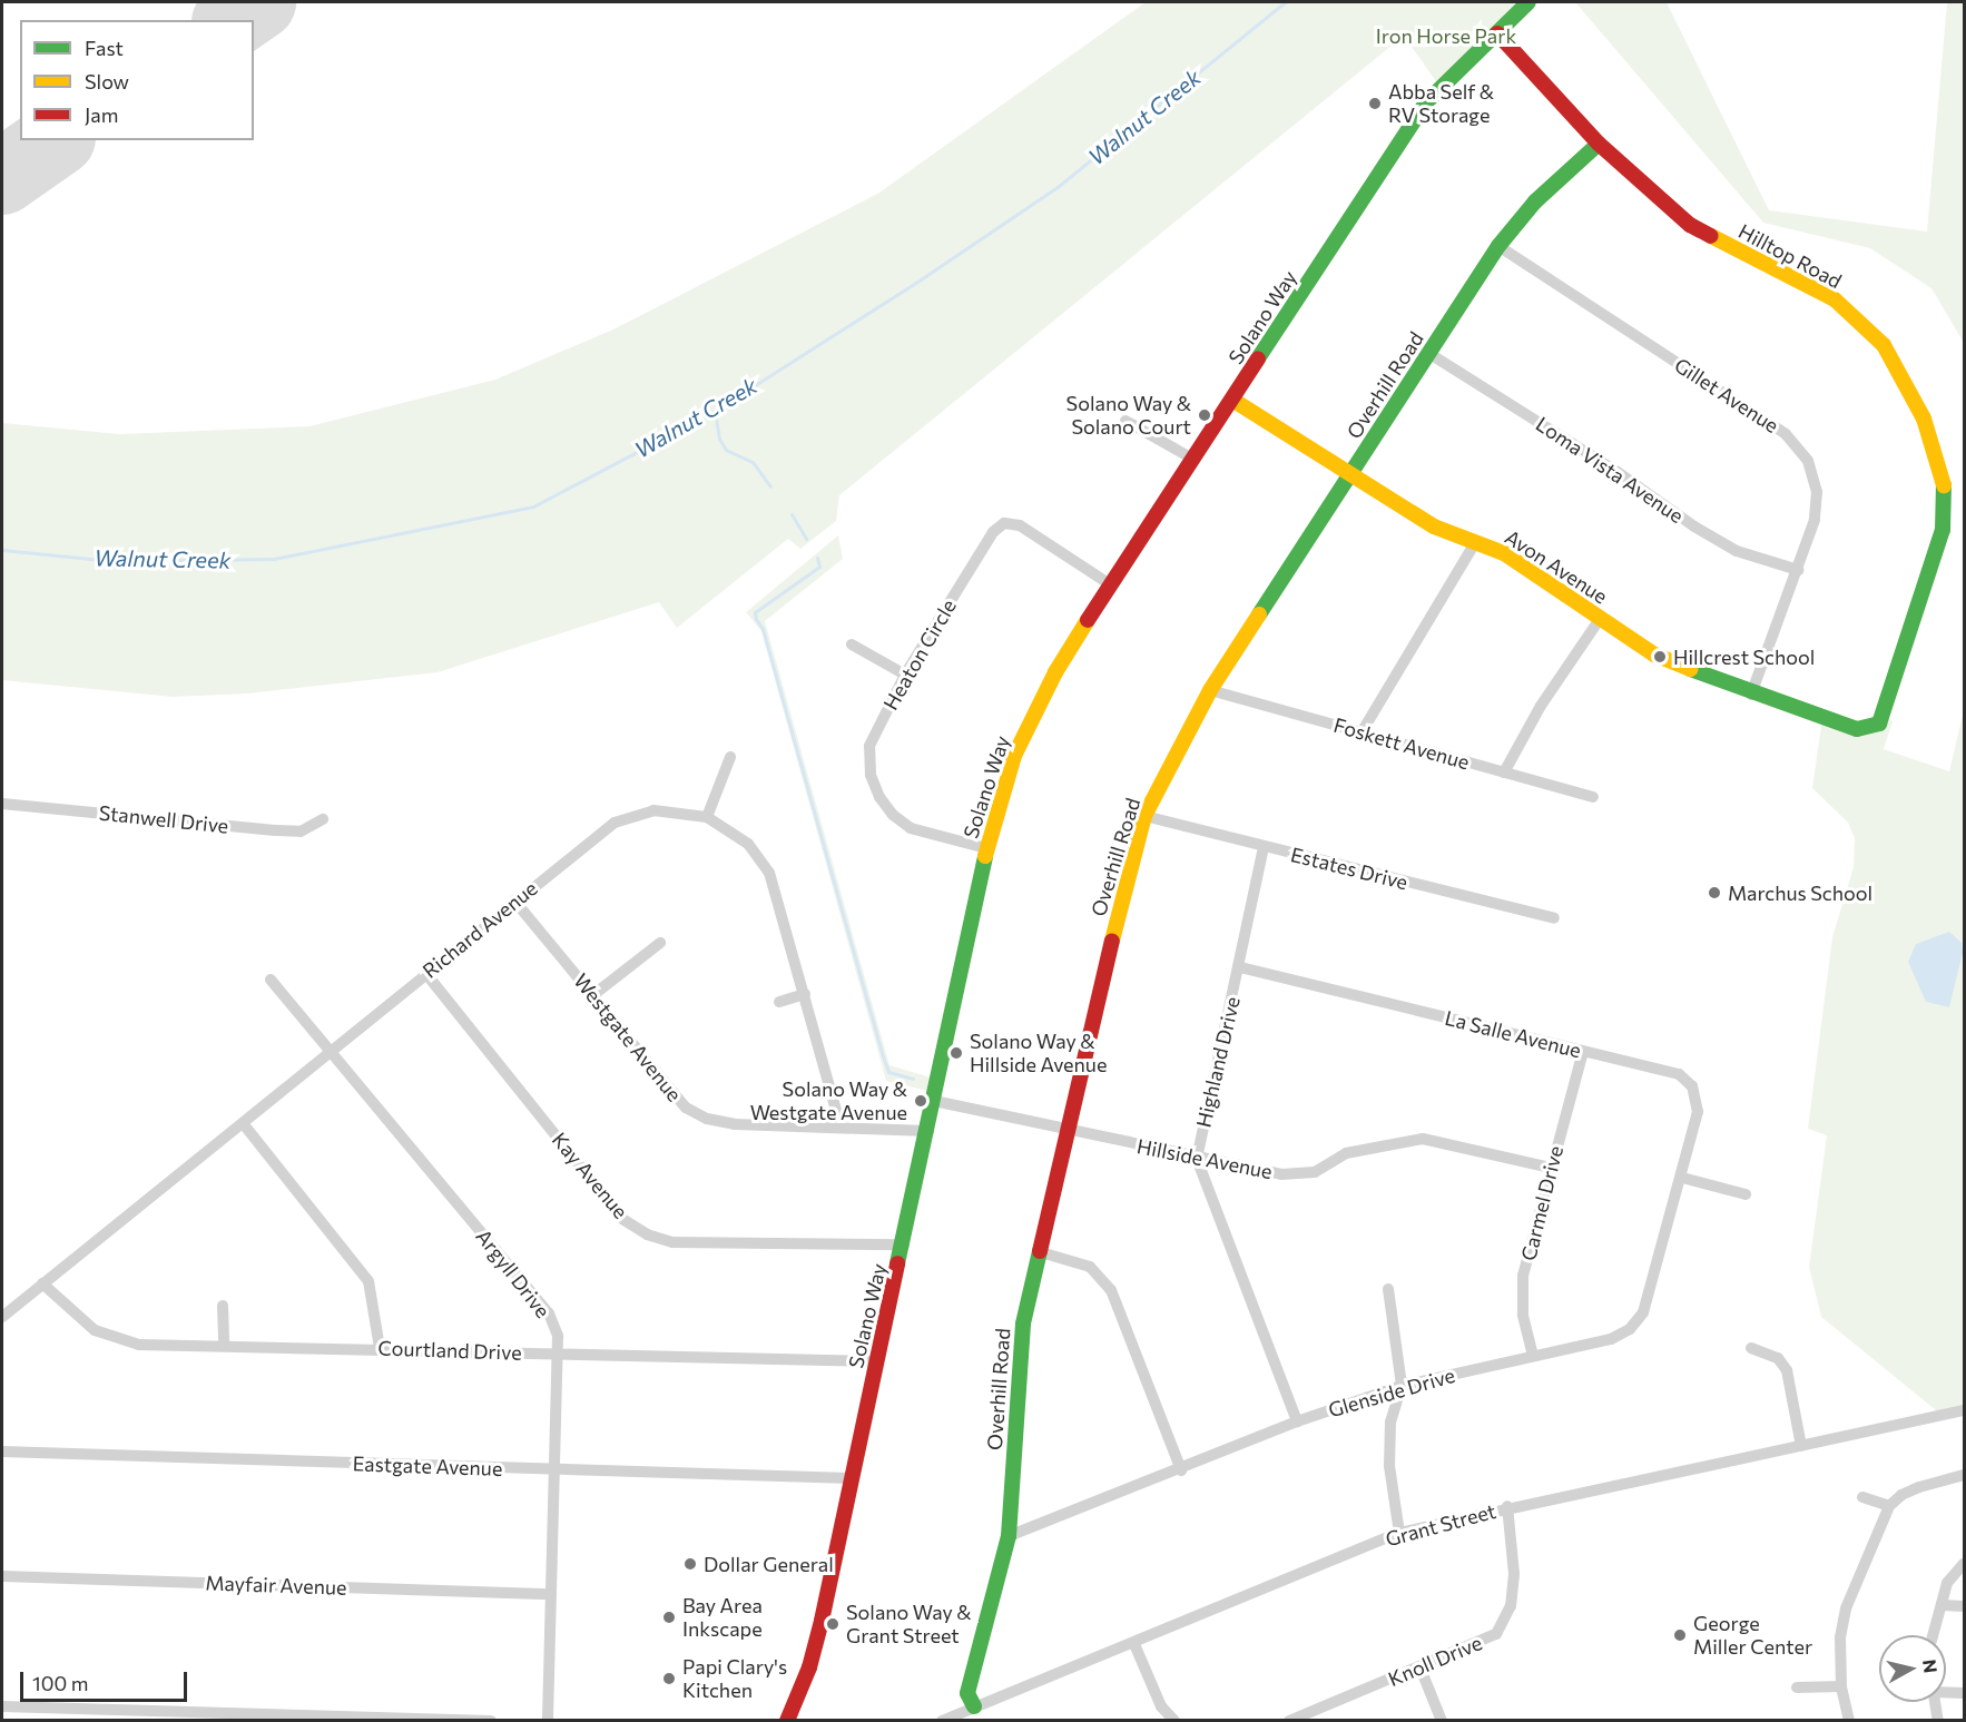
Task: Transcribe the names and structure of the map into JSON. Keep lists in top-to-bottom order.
{
  "streets": {
    "street": [
      "Hilltop Road",
      "Solano Way",
      "Overhill Road",
      "Gillet Avenue",
      "Loma Vista Avenue",
      "Avon Avenue",
      "Heaton Circle",
      "Foskett Avenue",
      "Stanwell Drive",
      "Estates Drive",
      "Richard Avenue",
      "La Salle Avenue",
      "Westgate Avenue",
      "Highland Drive",
      "Hillside Avenue",
      "Kay Avenue",
      "Carmel Drive",
      "Argyll Drive",
      "Courtland Drive",
      "Glenside Drive",
      "Eastgate Avenue",
      "Grant Street",
      "Mayfair Avenue",
      "Knoll Drive"
    ]
  },
  "crossings": [
    ["Hilltop Road", "Solano Way"],
    ["Hilltop Road", "Overhill Road"],
    ["Hilltop Road", "Avon Avenue"],
    ["Solano Way", "Avon Avenue"],
    ["Solano Way", "Heaton Circle"],
    ["Solano Way", "Westgate Avenue"],
    ["Solano Way", "Hillside Avenue"],
    ["Solano Way", "Kay Avenue"],
    ["Solano Way", "Courtland Drive"],
    ["Solano Way", "Eastgate Avenue"],
    ["Overhill Road", "Gillet Avenue"],
    ["Overhill Road", "Loma Vista Avenue"],
    ["Overhill Road", "Avon Avenue"],
    ["Overhill Road", "Foskett Avenue"],
    ["Overhill Road", "Estates Drive"],
    ["Overhill Road", "Hillside Avenue"],
    ["Overhill Road", "Glenside Drive"],
    ["Overhill Road", "Grant Street"],
    ["Gillet Avenue", "Loma Vista Avenue"],
    ["Gillet Avenue", "Avon Avenue"],
    ["Estates Drive", "Highland Drive"],
    ["Richard Avenue", "Westgate Avenue"],
    ["Richard Avenue", "Kay Avenue"],
    ["Richard Avenue", "Argyll Drive"],
    ["Richard Avenue", "Courtland Drive"],
    ["La Salle Avenue", "Highland Drive"],
    ["La Salle Avenue", "Carmel Drive"],
    ["La Salle Avenue", "Glenside Drive"],
    ["Highland Drive", "Hillside Avenue"],
    ["Hillside Avenue", "Carmel Drive"],
    ["Carmel Drive", "Glenside Drive"],
    ["Argyll Drive", "Courtland Drive"],
    ["Argyll Drive", "Eastgate Avenue"],
    ["Argyll Drive", "Mayfair Avenue"],
    ["Grant Street", "Knoll Drive"]
  ],
  "water": ["Walnut Creek"],
  "parks": ["Iron Horse Park"],
  "places": [
    "Abba Self & RV Storage",
    "Solano Way & Solano Court",
    "Hillcrest School",
    "Marchus School",
    "Solano Way & Hillside Avenue",
    "Solano Way & Westgate Avenue",
    "Dollar General",
    "Bay Area Inkscape",
    "Solano Way & Grant Street",
    "George Miller Center",
    "Papi Clary's Kitchen"
  ],
  "legend": ["Fast", "Slow", "Jam"],
  "scale_bar": "100 m",
  "north": "right"
}
